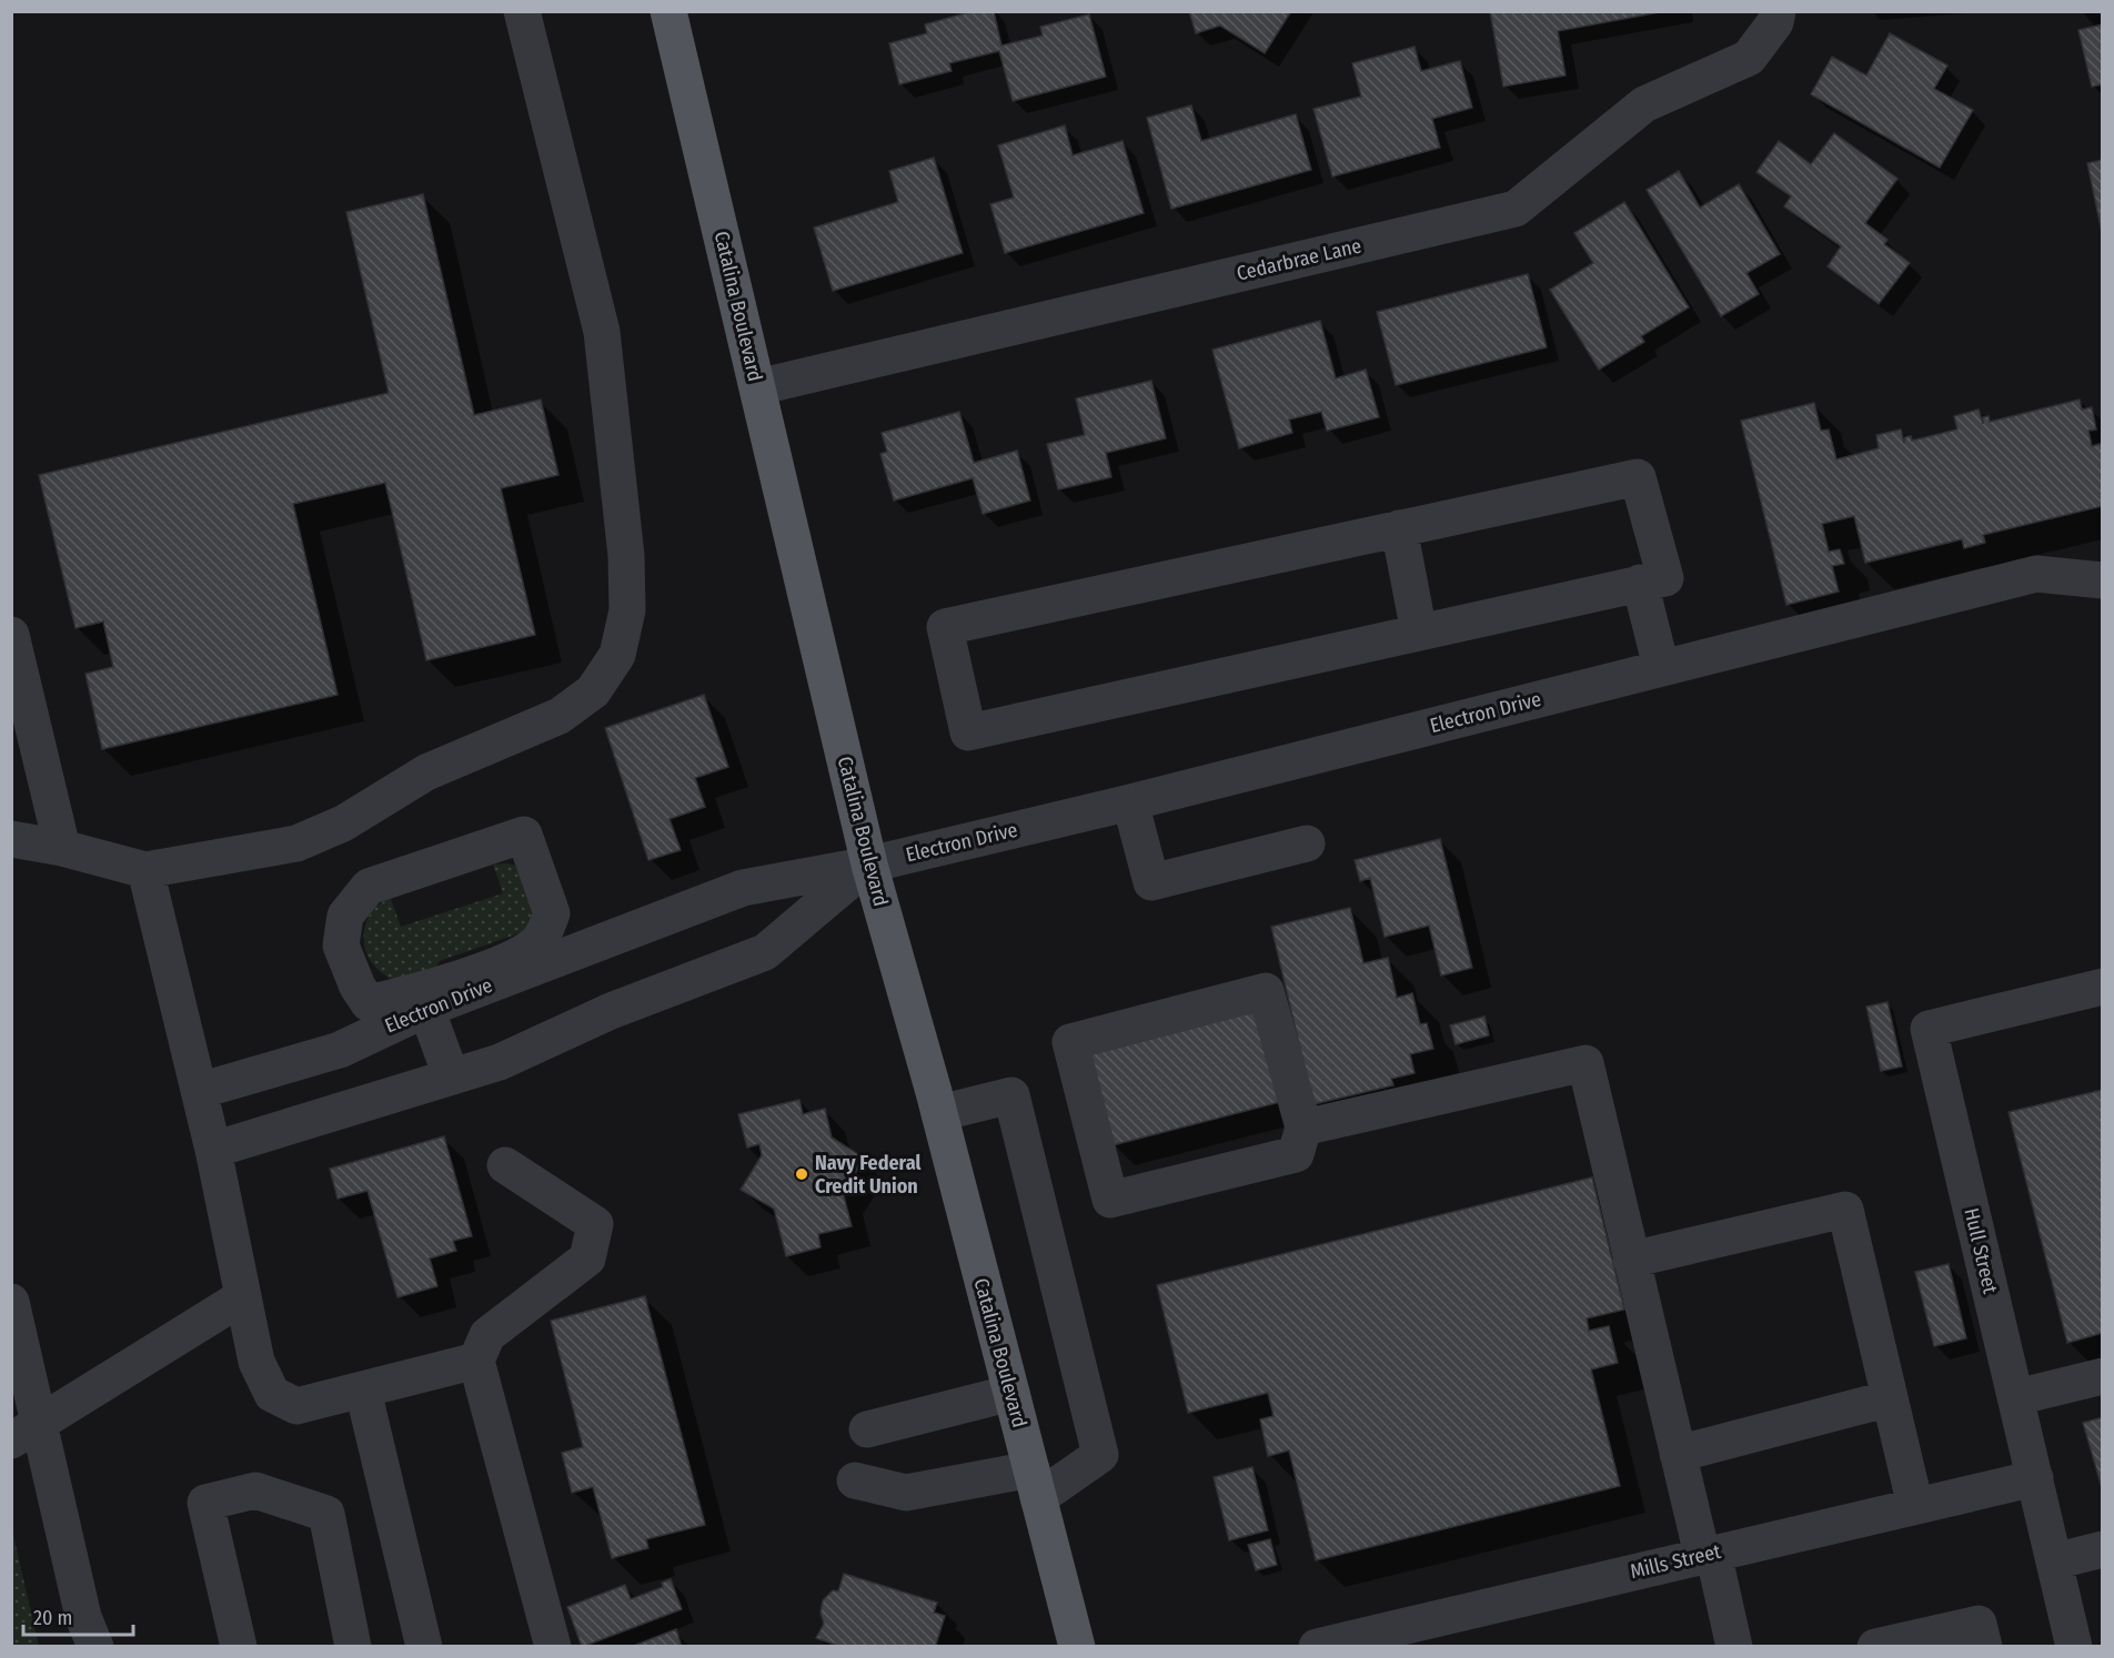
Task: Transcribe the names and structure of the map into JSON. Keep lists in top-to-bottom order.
{
  "streets": {
    "main road": ["Catalina Boulevard"],
    "street": [
      "Cedarbrae Lane",
      "Electron Drive",
      "Hull Street",
      "Mills Street"
    ]
  },
  "crossings": [
    ["Cedarbrae Lane", "Catalina Boulevard"],
    ["Catalina Boulevard", "Electron Drive"],
    ["Hull Street", "Mills Street"]
  ],
  "places": ["Navy Federal Credit Union"],
  "scale_bar": "20 m"
}
